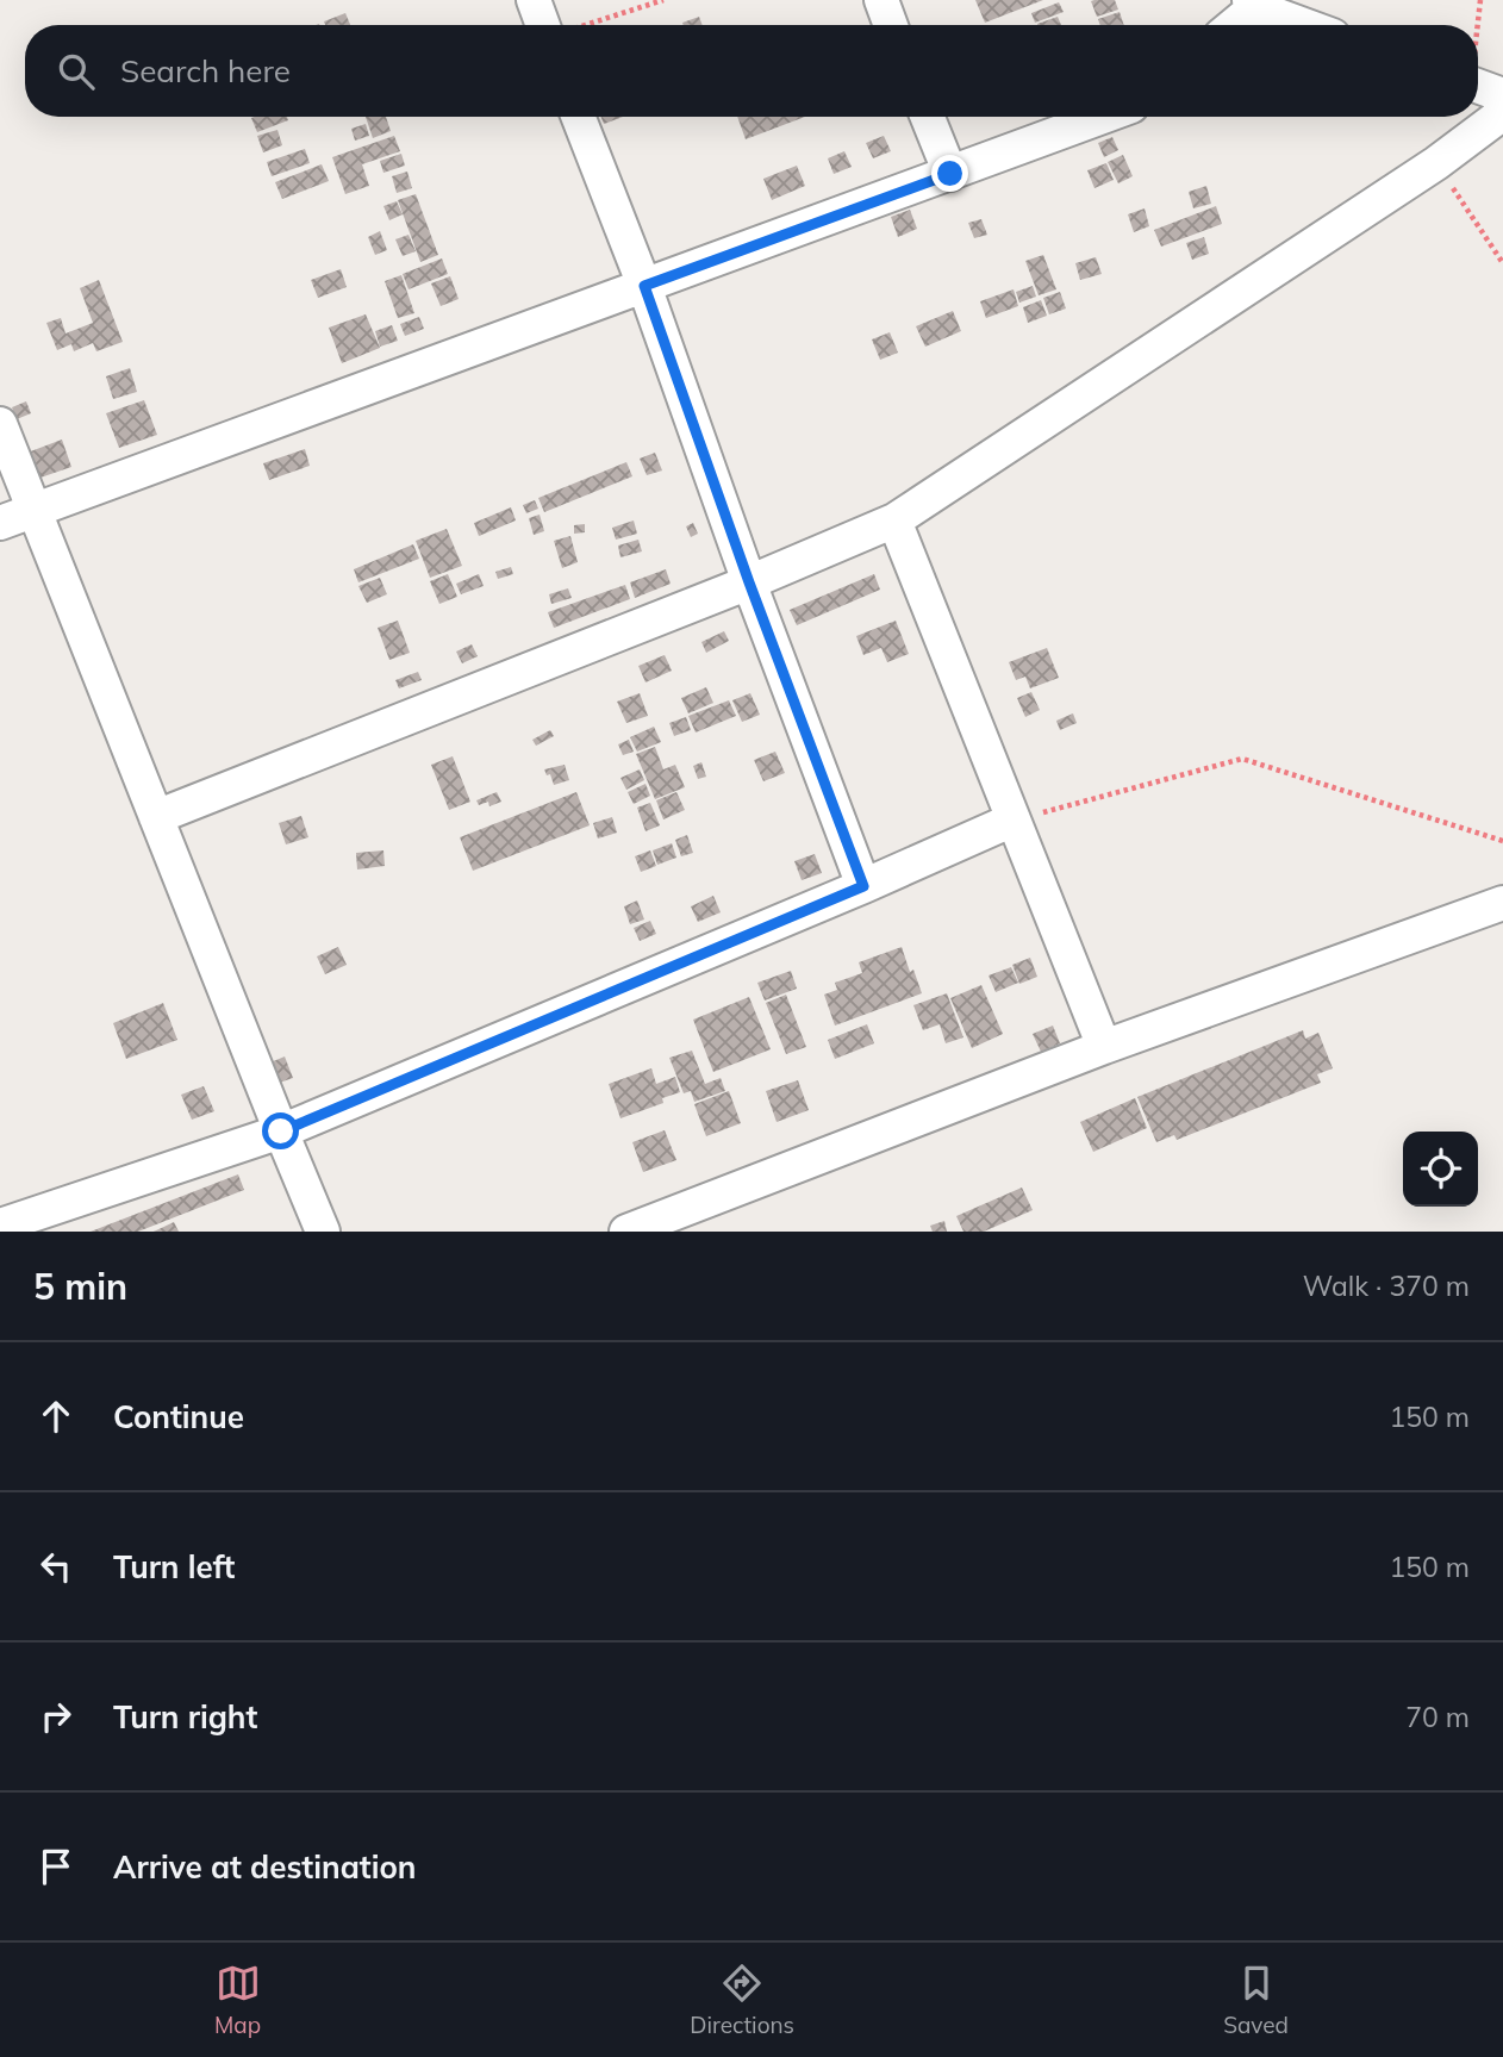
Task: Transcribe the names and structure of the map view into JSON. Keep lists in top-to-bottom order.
{
  "page": {
    "search": "Search here",
    "heading": ["5 min", "Walk · 370 m"],
    "list": [
      ["Continue", "150 m"],
      ["Turn left", "150 m"],
      ["Turn right", "70 m"],
      "Arrive at destination"
    ],
    "nav": ["Map", "Directions", "Saved"]
  }
}
